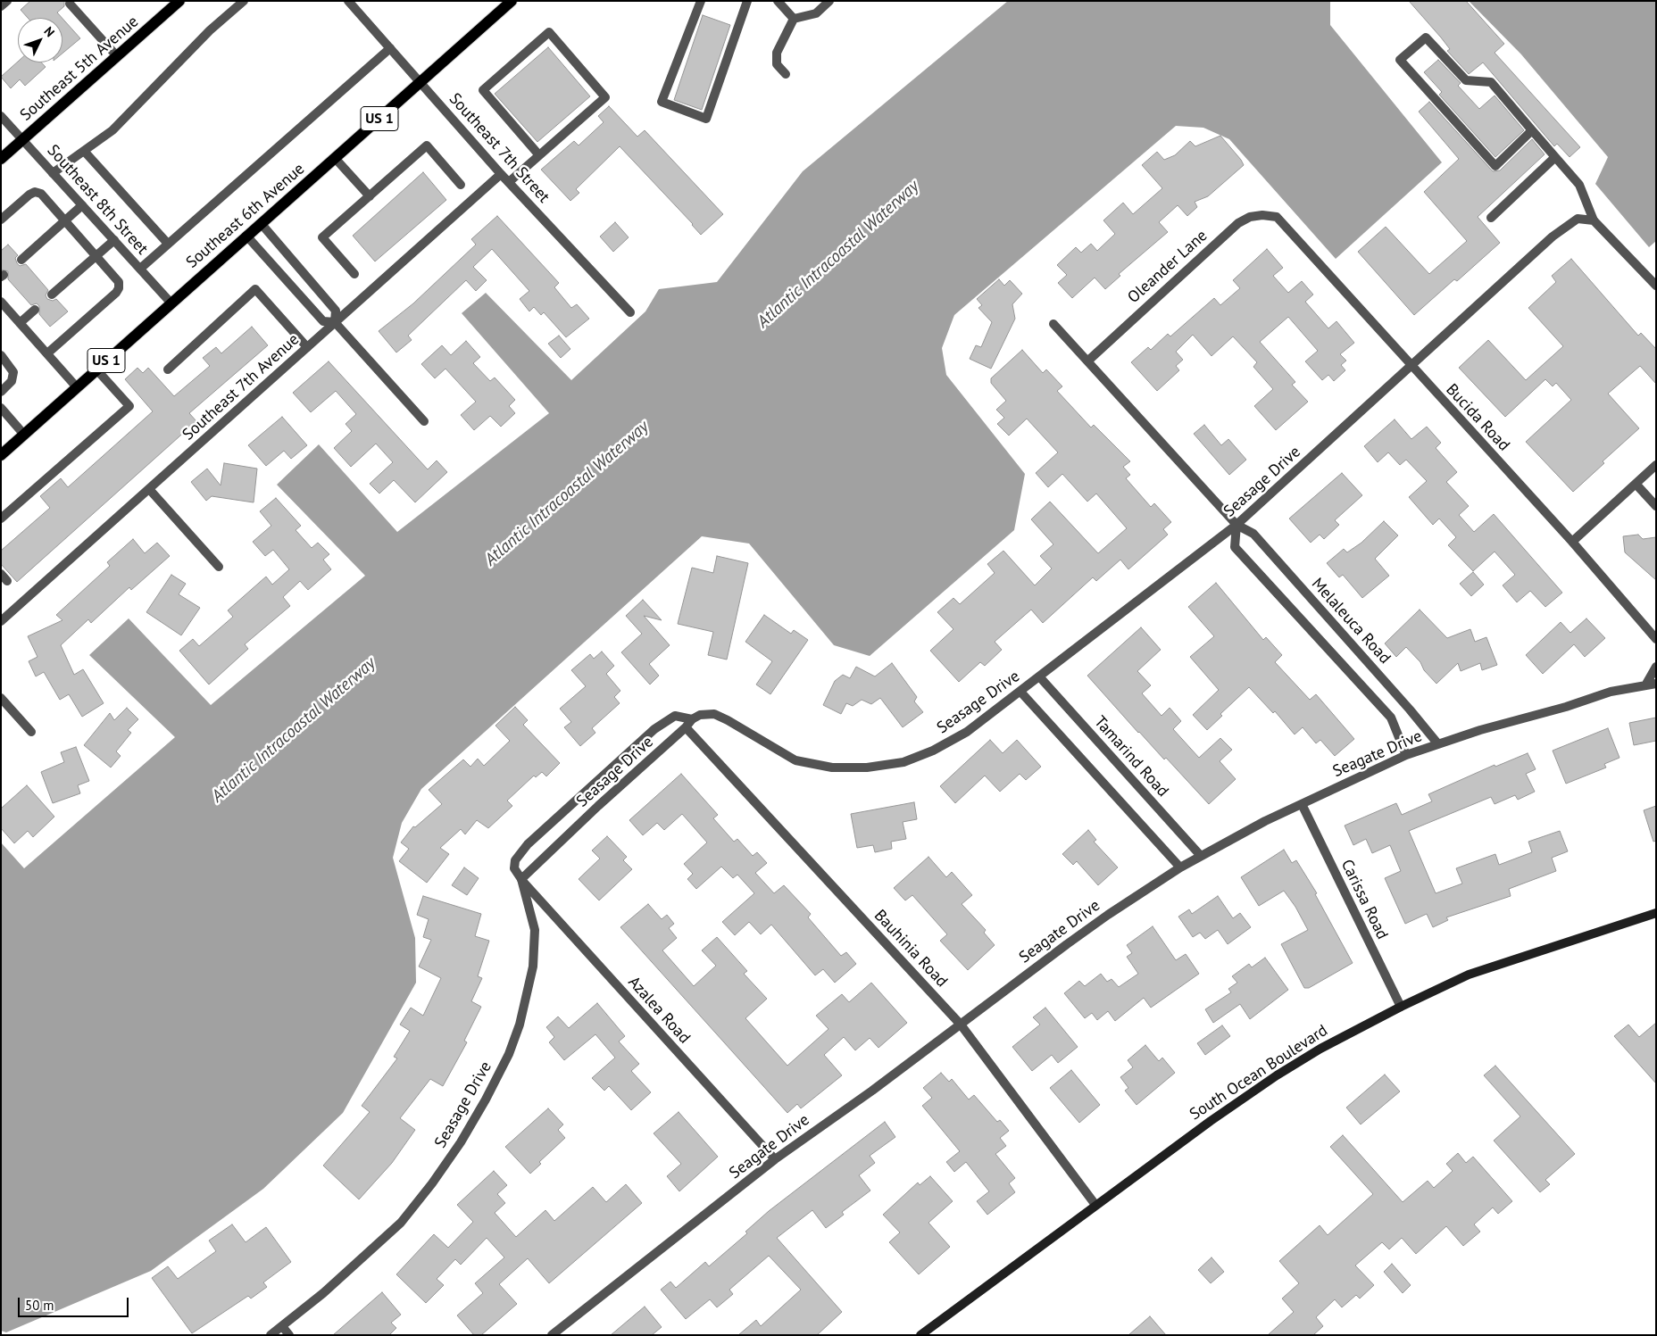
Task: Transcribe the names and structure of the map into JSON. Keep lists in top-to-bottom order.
{
  "streets": {
    "main road": [
      "Southeast 5th Avenue",
      "US 1",
      "Southeast 6th Avenue",
      "South Ocean Boulevard"
    ],
    "street": [
      "Southeast 7th Street",
      "Southeast 8th Street",
      "Oleander Lane",
      "Southeast 7th Avenue",
      "Bucida Road",
      "Seasage Drive",
      "Melaleuca Road",
      "Seagate Drive",
      "Tamarind Road",
      "Carissa Road",
      "Bauhinia Road",
      "Azalea Road"
    ]
  },
  "crossings": [
    ["Southeast 5th Avenue", "Southeast 8th Street"],
    ["Southeast 7th Street", "Southeast 6th Avenue"],
    ["Southeast 7th Street", "Southeast 7th Avenue"],
    ["Southeast 8th Street", "Southeast 6th Avenue"],
    ["Oleander Lane", "Bucida Road"],
    ["Oleander Lane", "Melaleuca Road"],
    ["Bucida Road", "Seasage Drive"],
    ["Seasage Drive", "Melaleuca Road"],
    ["Seasage Drive", "Tamarind Road"],
    ["Seasage Drive", "Bauhinia Road"],
    ["Seasage Drive", "Azalea Road"],
    ["Melaleuca Road", "Seagate Drive"],
    ["Seagate Drive", "Tamarind Road"],
    ["Seagate Drive", "Carissa Road"],
    ["Seagate Drive", "Bauhinia Road"],
    ["Seagate Drive", "Azalea Road"],
    ["Carissa Road", "South Ocean Boulevard"],
    ["Bauhinia Road", "South Ocean Boulevard"]
  ],
  "water": ["Atlantic Intracoastal Waterway"],
  "scale_bar": "50 m",
  "north": "top right"
}
